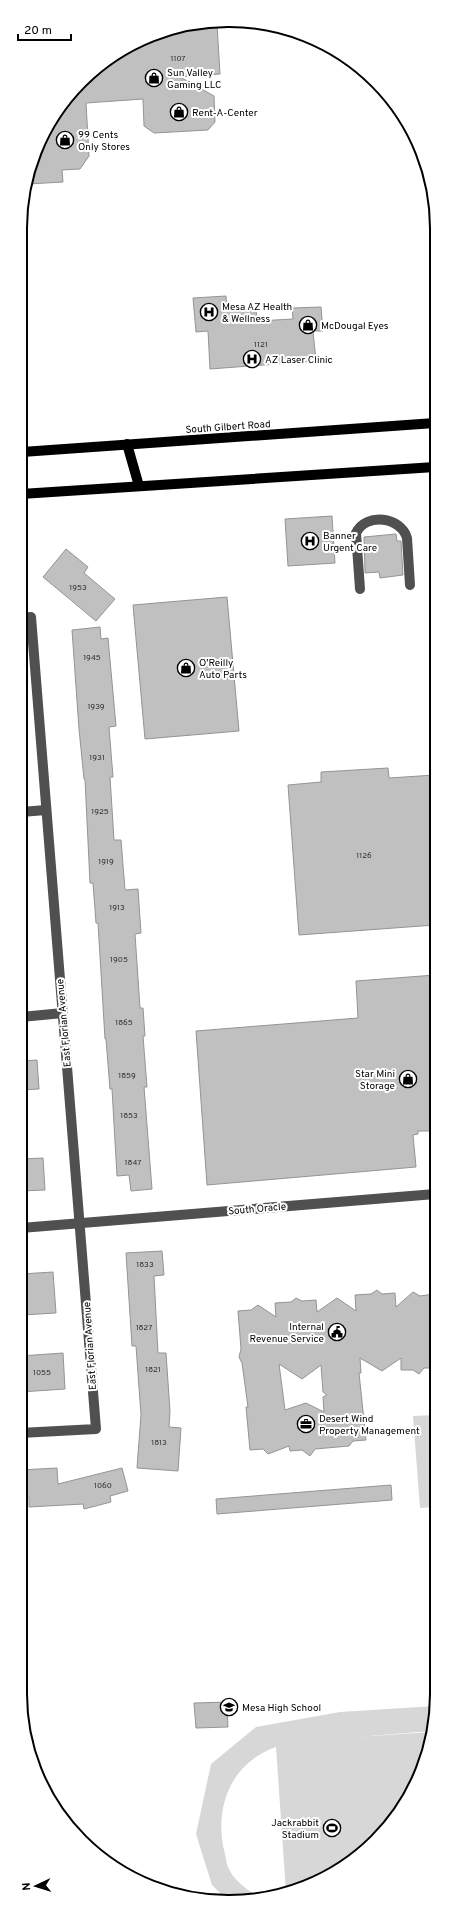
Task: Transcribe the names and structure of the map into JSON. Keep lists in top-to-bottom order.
{
  "streets": {
    "main road": ["South Gilbert Road"],
    "street": ["East Florian Avenue", "South Oracle"]
  },
  "crossings": [
    ["East Florian Avenue", "South Oracle"]
  ],
  "places": {
    "shop": [
      "Sun Valley Gaming LLC",
      "Rent-A-Center",
      "99 Cents Only Stores",
      "McDougal Eyes",
      "O'Reilly Auto Parts",
      "Star Mini Storage"
    ],
    "hospital": ["Mesa AZ Health & Wellness", "AZ Laser Clinic", "Banner Urgent Care"],
    "public building": ["Internal Revenue Service"],
    "office": ["Desert Wind Property Management"],
    "school or university": ["Mesa High School"],
    "sports": ["Jackrabbit Stadium"]
  },
  "house_numbers": [
    "1107",
    "1121",
    "1953",
    "1945",
    "1939",
    "1931",
    "1925",
    "1126",
    "1919",
    "1913",
    "1905",
    "1865",
    "1859",
    "1853",
    "1847",
    "1833",
    "1827",
    "1821",
    "1055",
    "1813",
    "1060"
  ],
  "scale_bar": "20 m",
  "north": "left"
}
